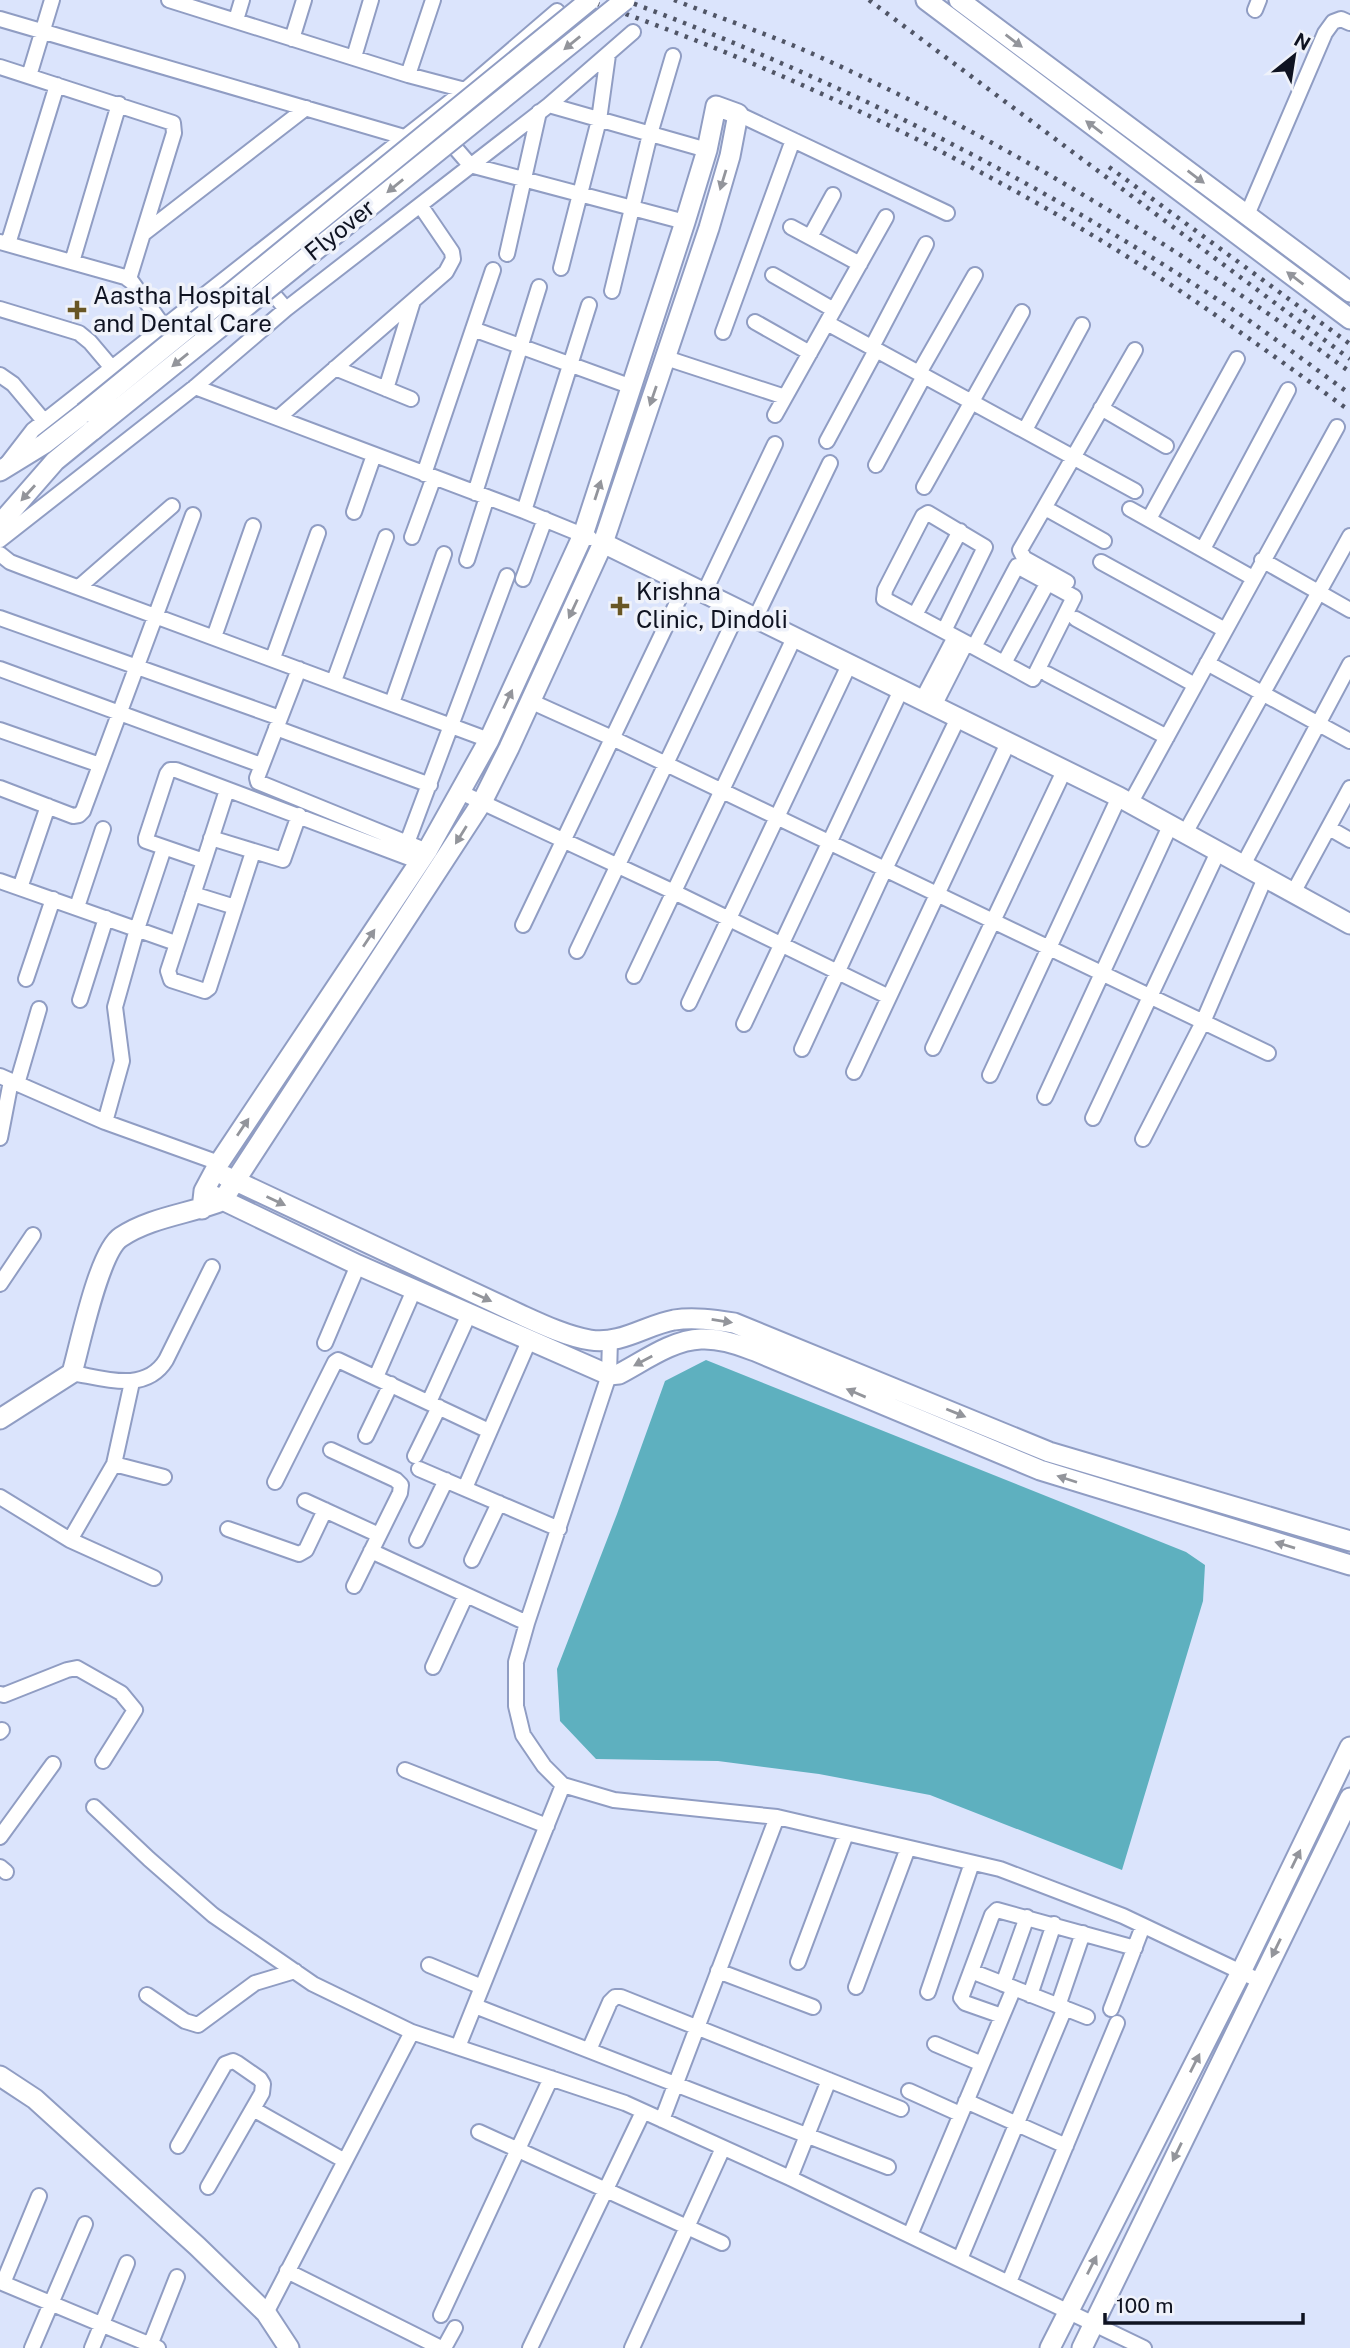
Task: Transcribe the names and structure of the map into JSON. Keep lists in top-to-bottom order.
{
  "streets": {
    "street": ["Flyover"]
  },
  "places": {
    "health": ["Aastha Hospital and Dental Care", "Krishna Clinic, Dindoli"]
  },
  "scale_bar": "100 m",
  "north": "top right"
}
